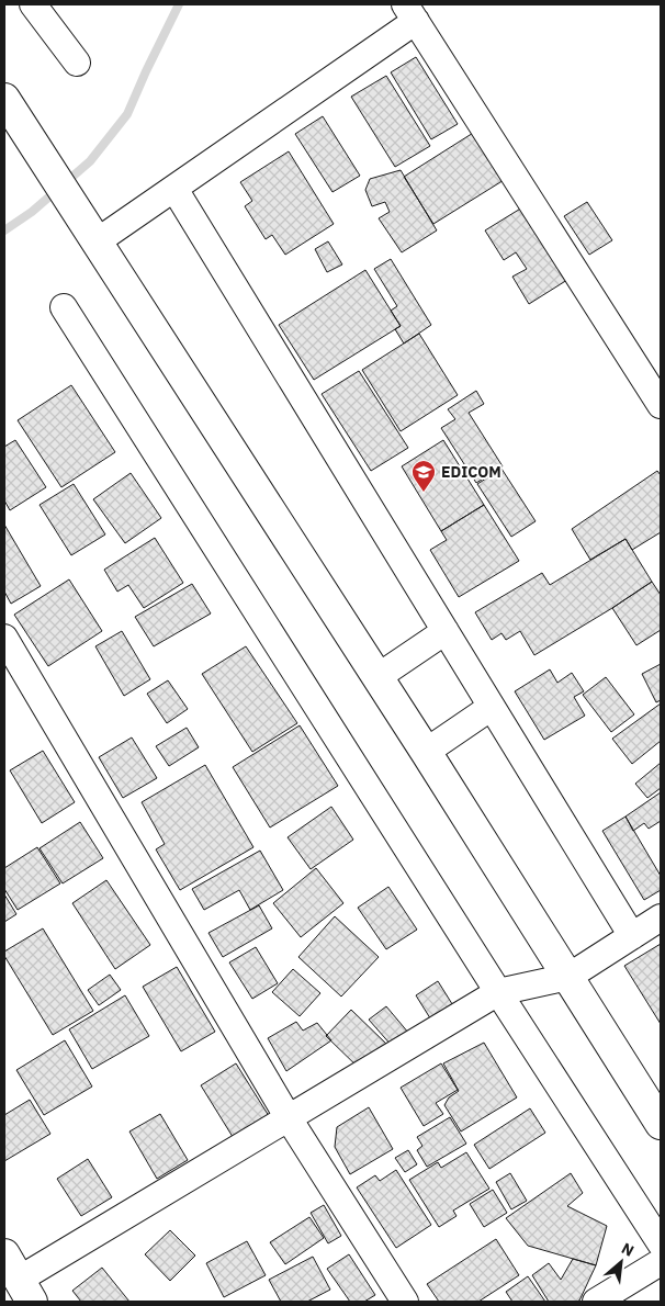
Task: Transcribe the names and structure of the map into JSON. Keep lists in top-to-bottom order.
{
  "places": {
    "school or university": ["EDICOM"]
  },
  "north": "top right"
}
